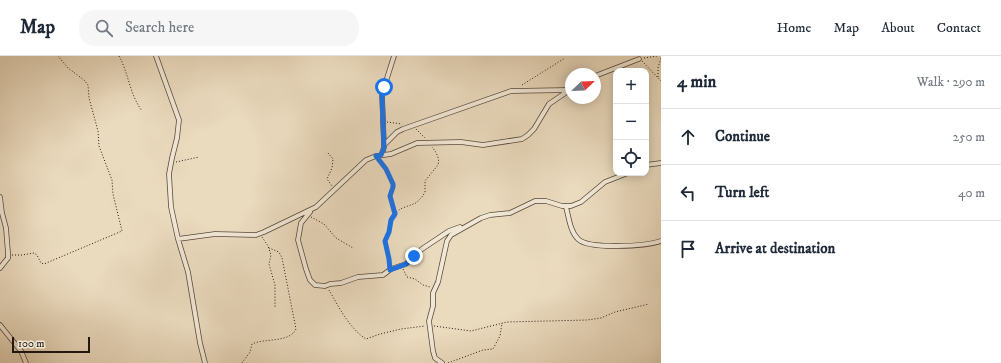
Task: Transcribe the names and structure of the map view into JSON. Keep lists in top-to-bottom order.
{
  "scale_bar": "100 m",
  "north": "top right",
  "page": {
    "header": "Map",
    "search": "Search here",
    "nav": [
      "Home",
      "Map",
      "About",
      "Contact"
    ],
    "heading": ["4 min", "Walk · 290 m"],
    "map_buttons": ["+", "−"],
    "list": [
      ["Continue", "250 m"],
      ["Turn left", "40 m"],
      "Arrive at destination"
    ],
    "scale": "100 m"
  }
}
